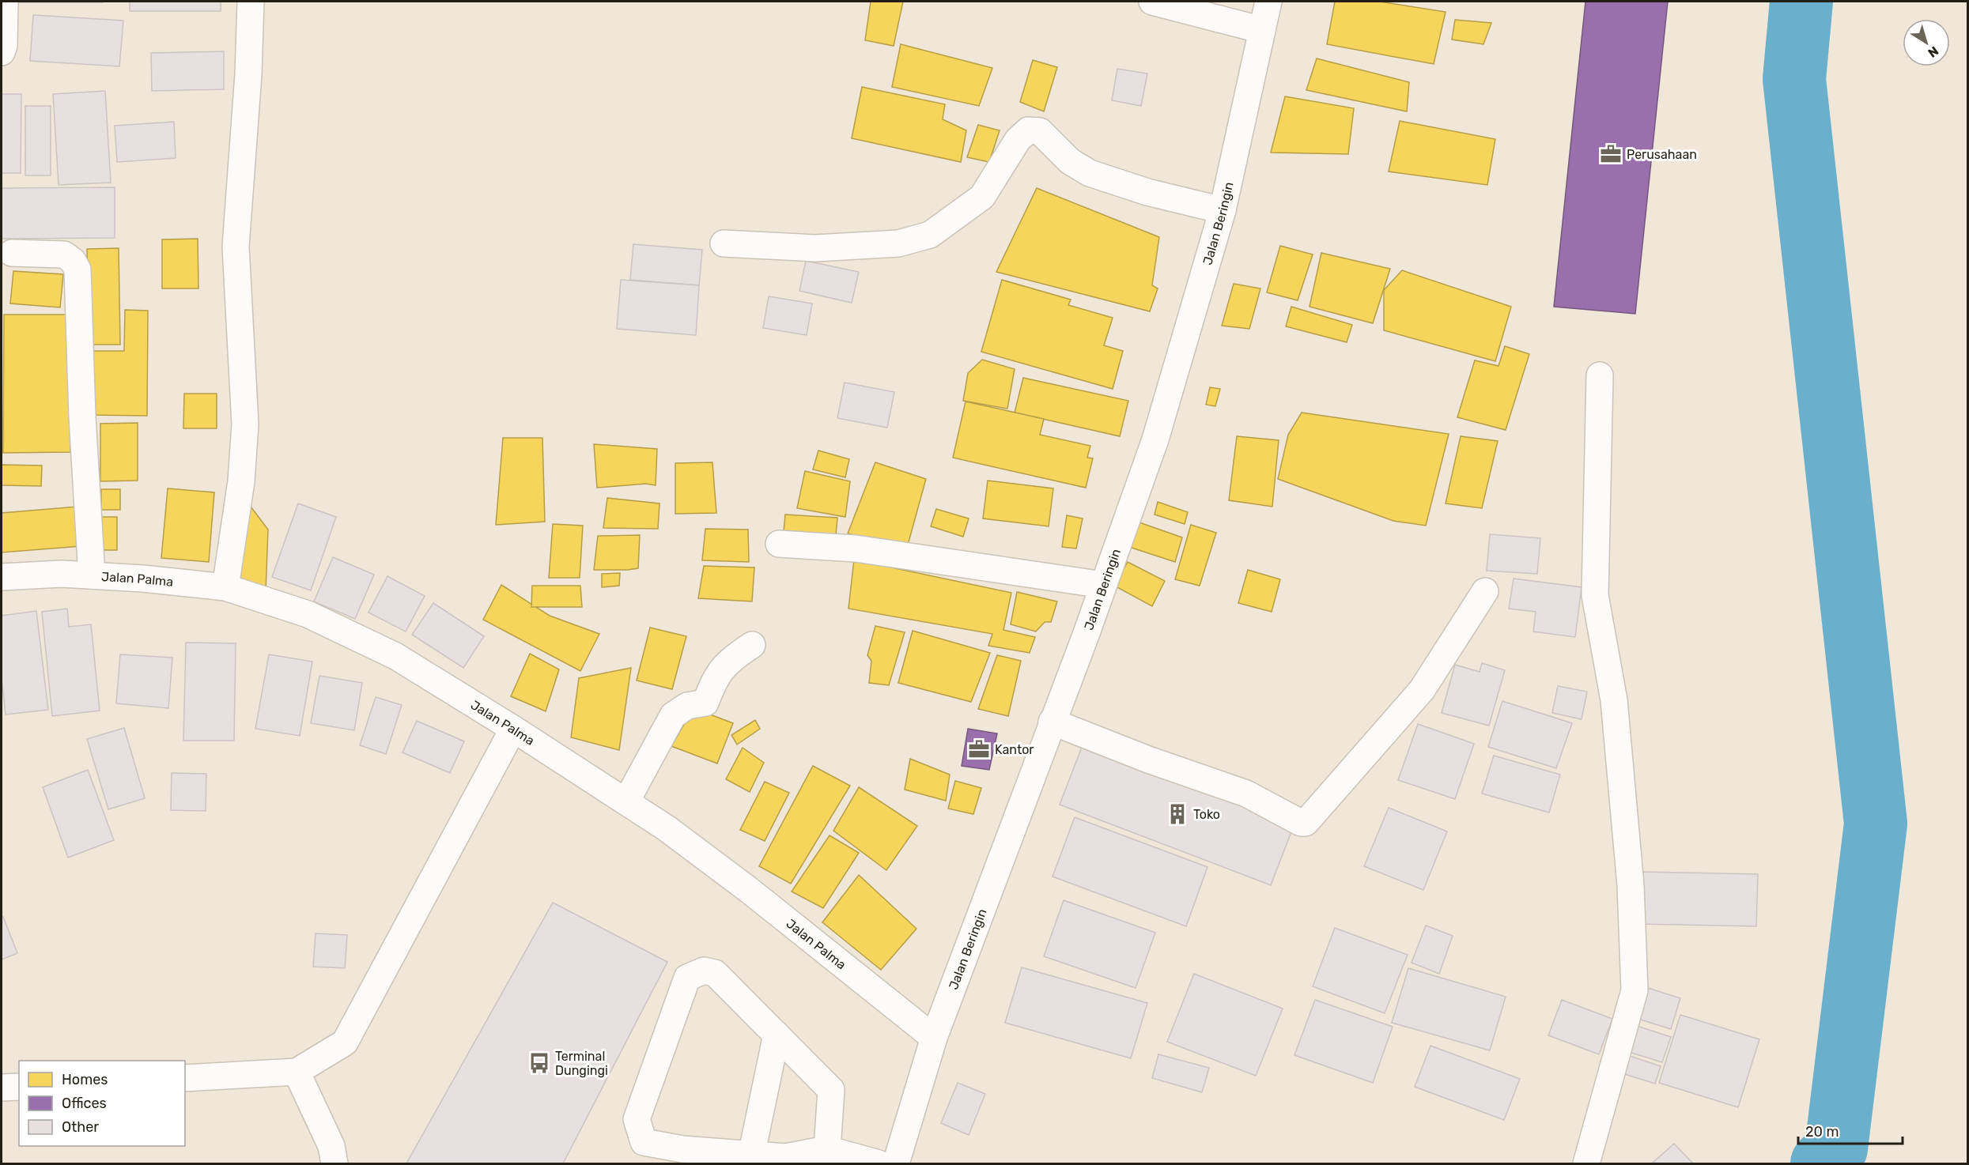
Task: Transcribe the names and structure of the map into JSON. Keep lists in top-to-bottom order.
{
  "streets": {
    "street": ["Jalan Beringin", "Jalan Palma"]
  },
  "crossings": [
    ["Jalan Beringin", "Jalan Palma"]
  ],
  "places": {
    "office": ["Perusahaan", "Kantor"],
    "building": ["Toko"],
    "bus stop": ["Terminal Dungingi"]
  },
  "legend": ["Homes", "Offices", "Other"],
  "scale_bar": "20 m",
  "north": "bottom right"
}
